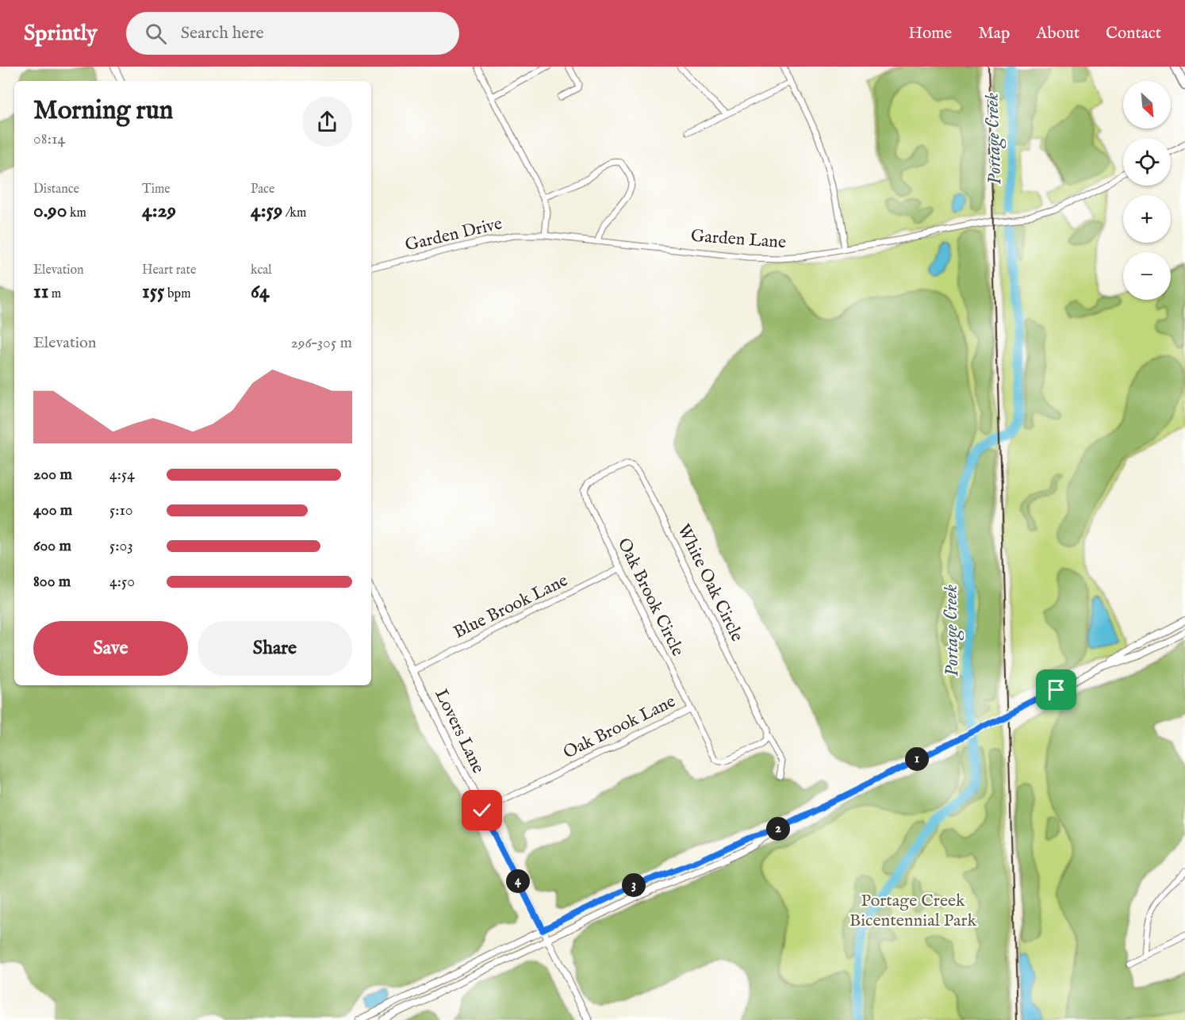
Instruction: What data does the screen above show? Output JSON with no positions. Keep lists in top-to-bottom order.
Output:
{
  "streets": {
    "street": [
      "Garden Drive",
      "Garden Lane",
      "White Oak Circle",
      "Oak Brook Circle",
      "Blue Brook Lane",
      "Oak Brook Lane",
      "Lovers Lane"
    ]
  },
  "crossings": [
    ["Garden Drive", "Garden Lane"],
    ["White Oak Circle", "Oak Brook Circle"],
    ["White Oak Circle", "Oak Brook Lane"],
    ["Oak Brook Circle", "Blue Brook Lane"],
    ["Oak Brook Circle", "Oak Brook Lane"],
    ["Blue Brook Lane", "Lovers Lane"],
    ["Oak Brook Lane", "Lovers Lane"]
  ],
  "water": ["Portage Creek"],
  "parks": ["Portage Creek Bicentennial Park"],
  "north": "bottom right",
  "page": {
    "header": "Sprintly",
    "search": "Search here",
    "nav": [
      "Home",
      "Map",
      "About",
      "Contact"
    ],
    "map_buttons": ["+", "−"],
    "heading": ["Morning run", "08:14"],
    "stats": [
      ["Distance", "0.90 km"],
      ["Time", "4:29"],
      ["Pace", "4:59 /km"],
      ["Elevation", "11 m"],
      ["Heart rate", "155 bpm"],
      ["kcal", "64"]
    ],
    "chart": ["Elevation", "296–305 m"],
    "list": [
      {
        "name": "200 m",
        "note": "4:54"
      },
      {
        "name": "400 m",
        "note": "5:10"
      },
      {
        "name": "600 m",
        "note": "5:03"
      },
      {
        "name": "800 m",
        "note": "4:50"
      }
    ],
    "buttons": ["Save", "Share"],
    "pins": [
      "1",
      "2",
      "4",
      "3"
    ]
  }
}
